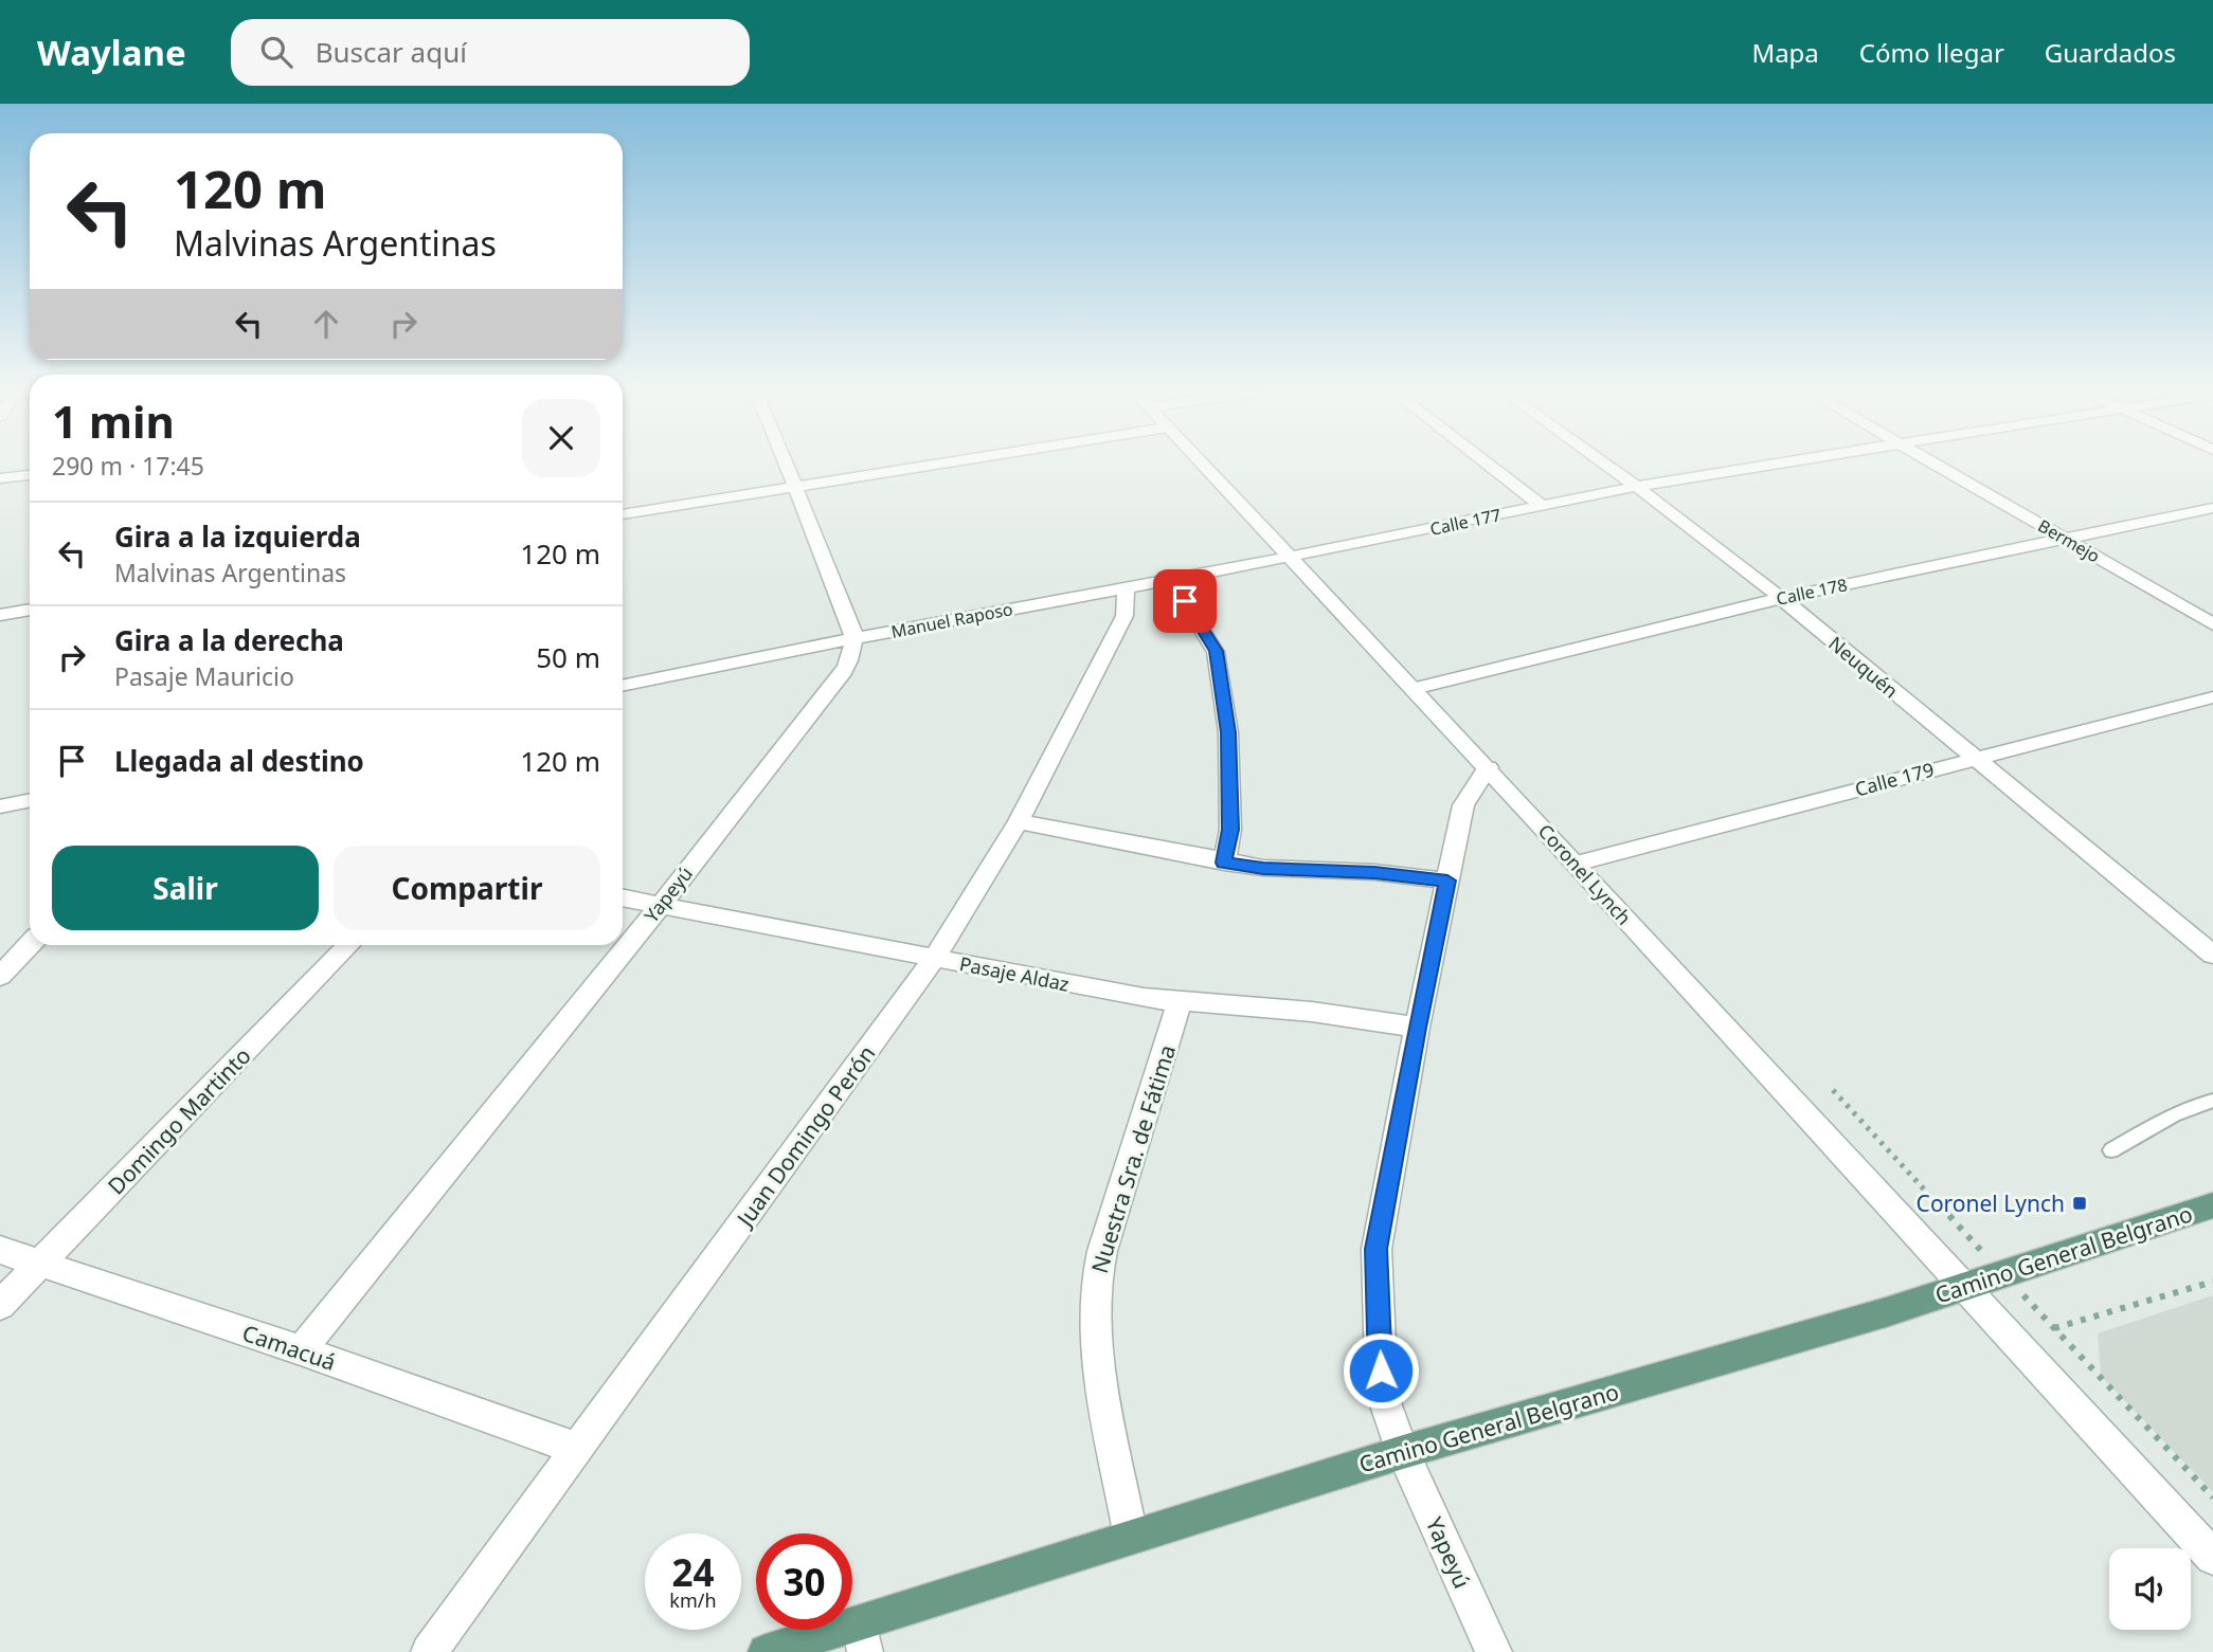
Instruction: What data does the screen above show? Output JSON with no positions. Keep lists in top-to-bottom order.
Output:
{
  "streets": {
    "main road": ["Camino General Belgrano"],
    "street": [
      "Calle 177",
      "Bermejo",
      "Calle 178",
      "Manuel Raposo",
      "Neuquén",
      "Calle 179",
      "Coronel Lynch",
      "Yapeyú",
      "Pasaje Aldaz",
      "Domingo Martinto",
      "Juan Domingo Perón",
      "Nuestra Sra. de Fátima",
      "Camacuá"
    ]
  },
  "crossings": [
    ["Calle 177", "Manuel Raposo"],
    ["Calle 177", "Neuquén"],
    ["Calle 177", "Coronel Lynch"],
    ["Bermejo", "Calle 178"],
    ["Calle 178", "Neuquén"],
    ["Calle 178", "Coronel Lynch"],
    ["Manuel Raposo", "Coronel Lynch"],
    ["Manuel Raposo", "Yapeyú"],
    ["Manuel Raposo", "Juan Domingo Perón"],
    ["Neuquén", "Calle 179"],
    ["Calle 179", "Coronel Lynch"],
    ["Coronel Lynch", "Yapeyú"],
    ["Coronel Lynch", "Camino General Belgrano"],
    ["Yapeyú", "Pasaje Aldaz"],
    ["Yapeyú", "Camino General Belgrano"],
    ["Yapeyú", "Camacuá"],
    ["Pasaje Aldaz", "Juan Domingo Perón"],
    ["Pasaje Aldaz", "Nuestra Sra. de Fátima"],
    ["Domingo Martinto", "Camacuá"],
    ["Juan Domingo Perón", "Camacuá"],
    ["Nuestra Sra. de Fátima", "Camino General Belgrano"]
  ],
  "places": {
    "transit": ["Coronel Lynch"]
  },
  "page": {
    "header": "Waylane",
    "search": "Buscar aquí",
    "nav": ["Mapa", "Cómo llegar", "Guardados"],
    "turn": ["120 m", "Malvinas Argentinas"],
    "heading": ["1 min", "290 m · 17:45"],
    "list": [
      {
        "name": "Gira a la izquierda",
        "note": "Malvinas Argentinas",
        "value": "120 m"
      },
      {
        "name": "Gira a la derecha",
        "note": "Pasaje Mauricio",
        "value": "50 m"
      },
      {
        "name": "Llegada al destino",
        "value": "120 m"
      }
    ],
    "buttons": ["Salir", "Compartir"],
    "speed": "24 km/h",
    "limit": "30"
  }
}
